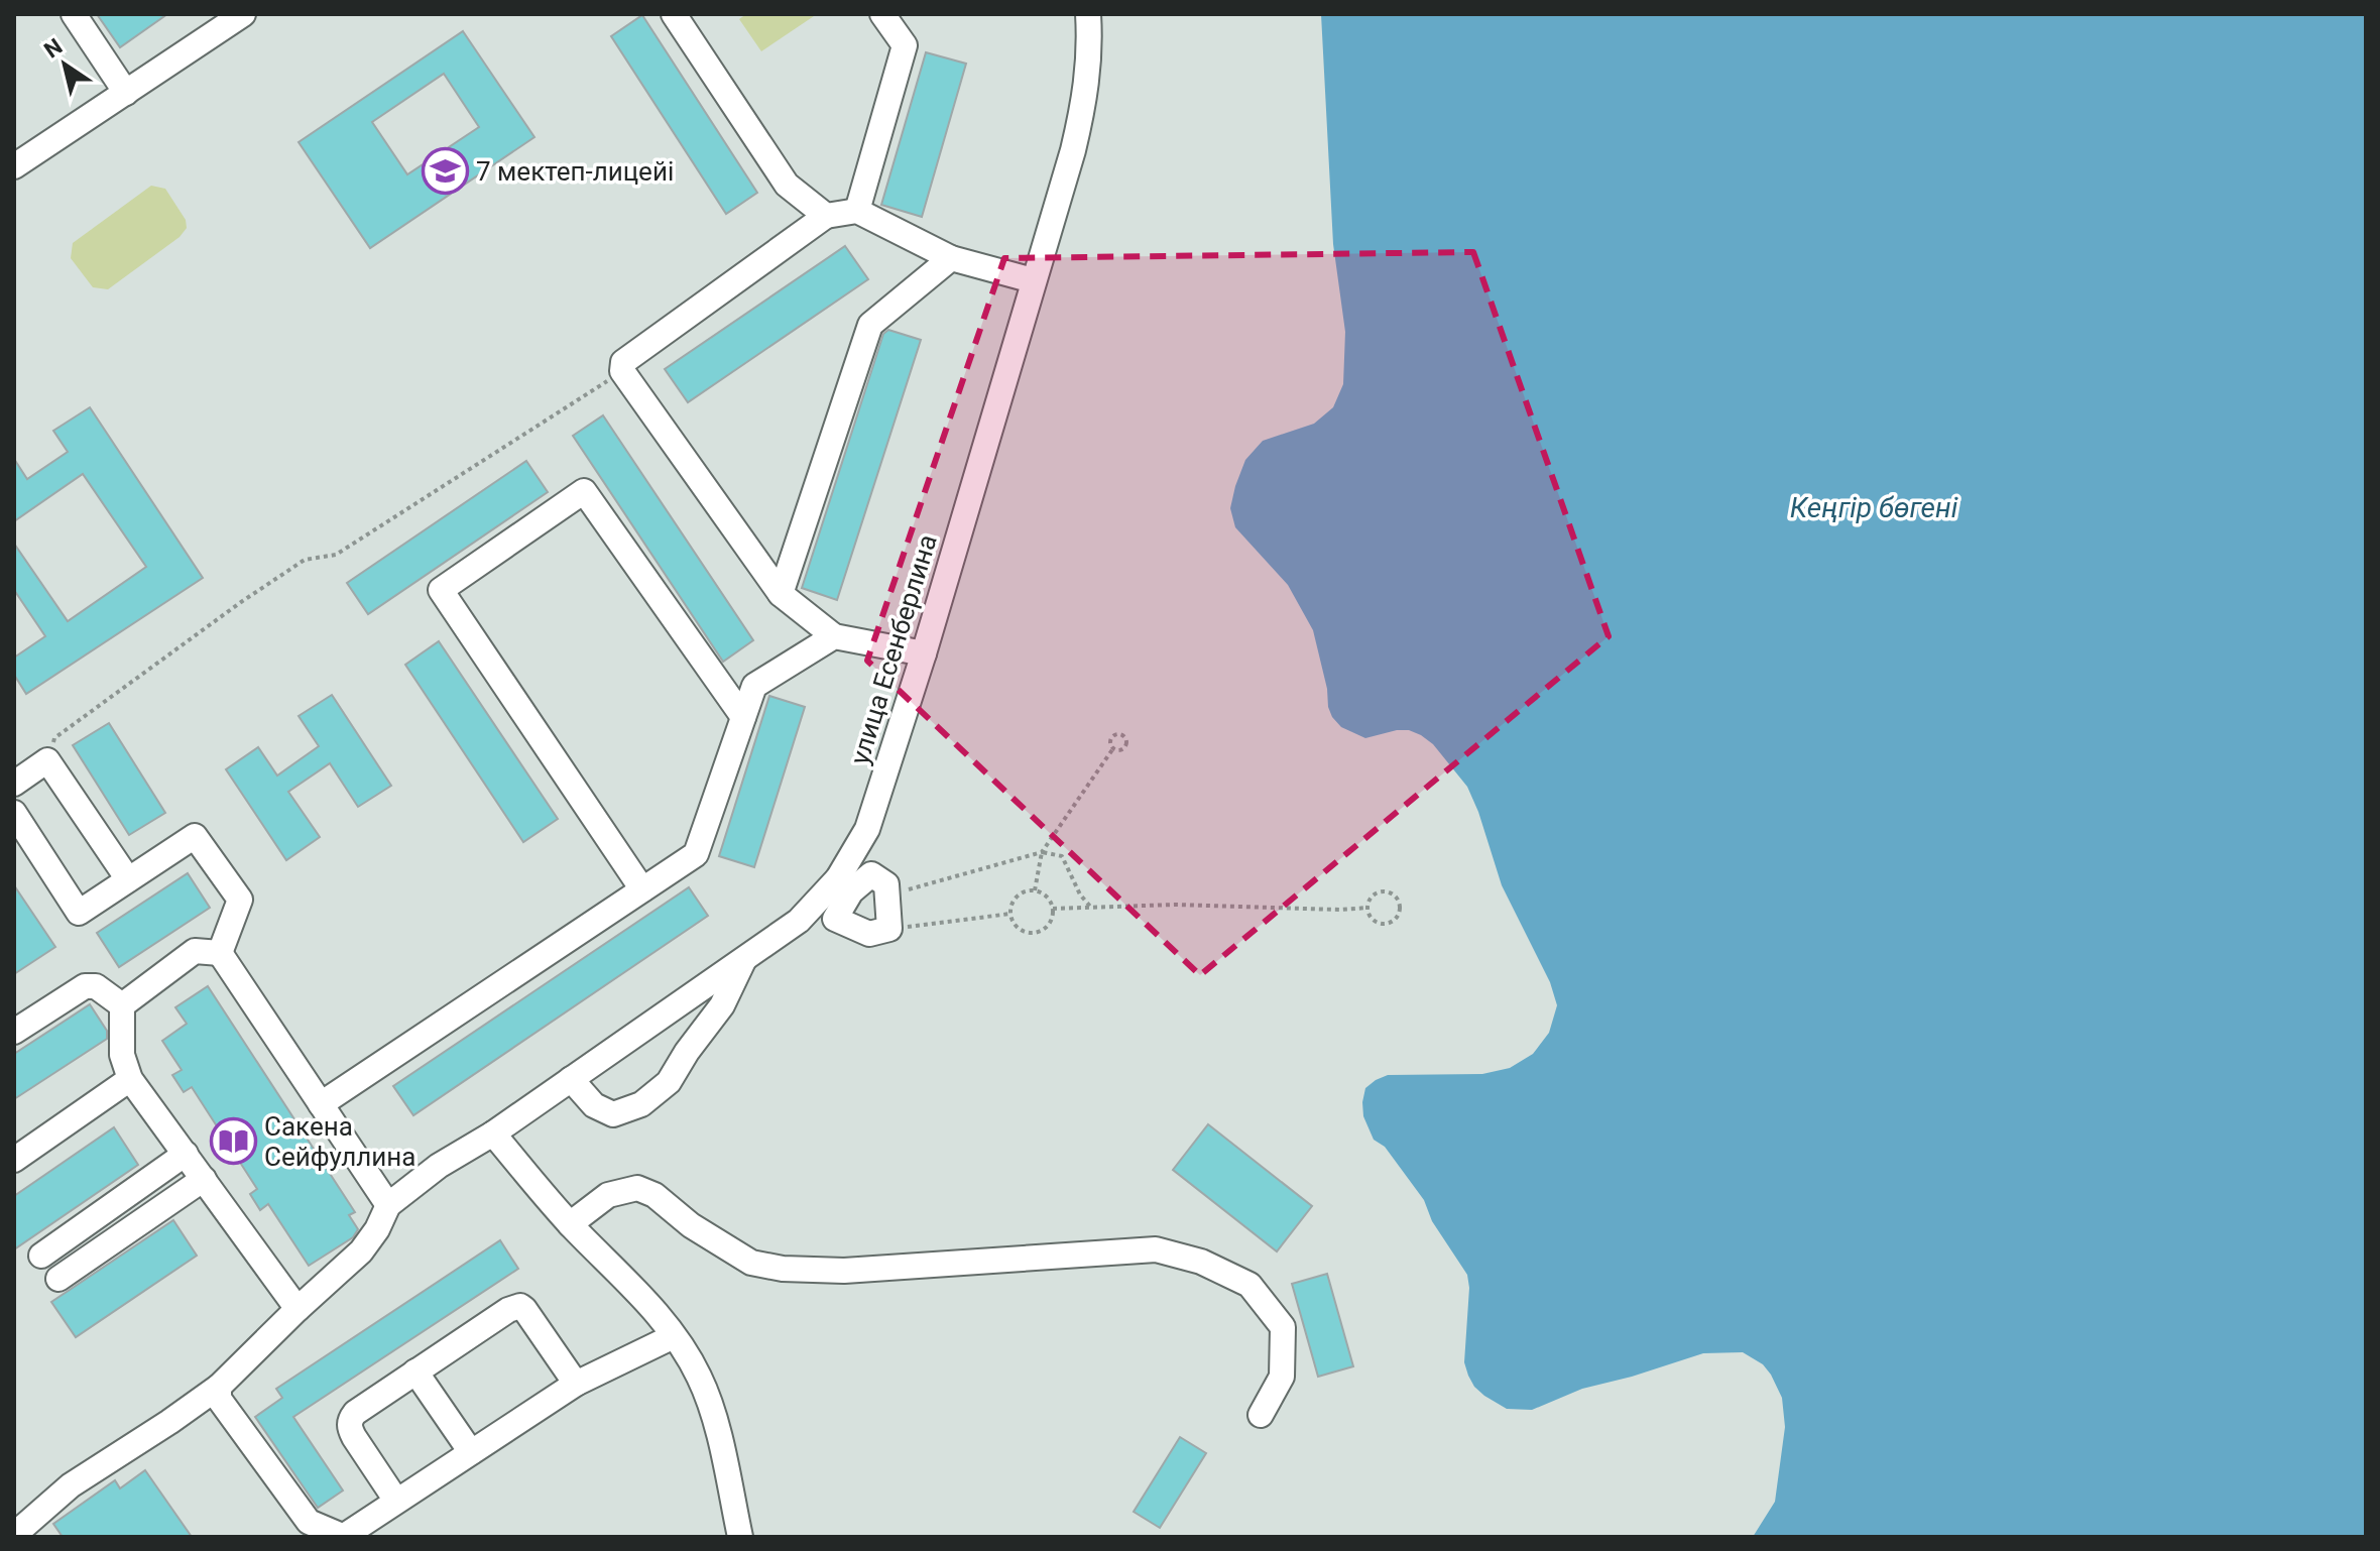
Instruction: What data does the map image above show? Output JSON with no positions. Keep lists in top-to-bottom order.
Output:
{
  "streets": {
    "street": ["улица Есенберлина"]
  },
  "water": ["Кеңгір бөгені"],
  "places": {
    "school or university": ["7 мектеп-лицейі"],
    "library": ["Сакена Сейфуллина"]
  },
  "north": "top left"
}
